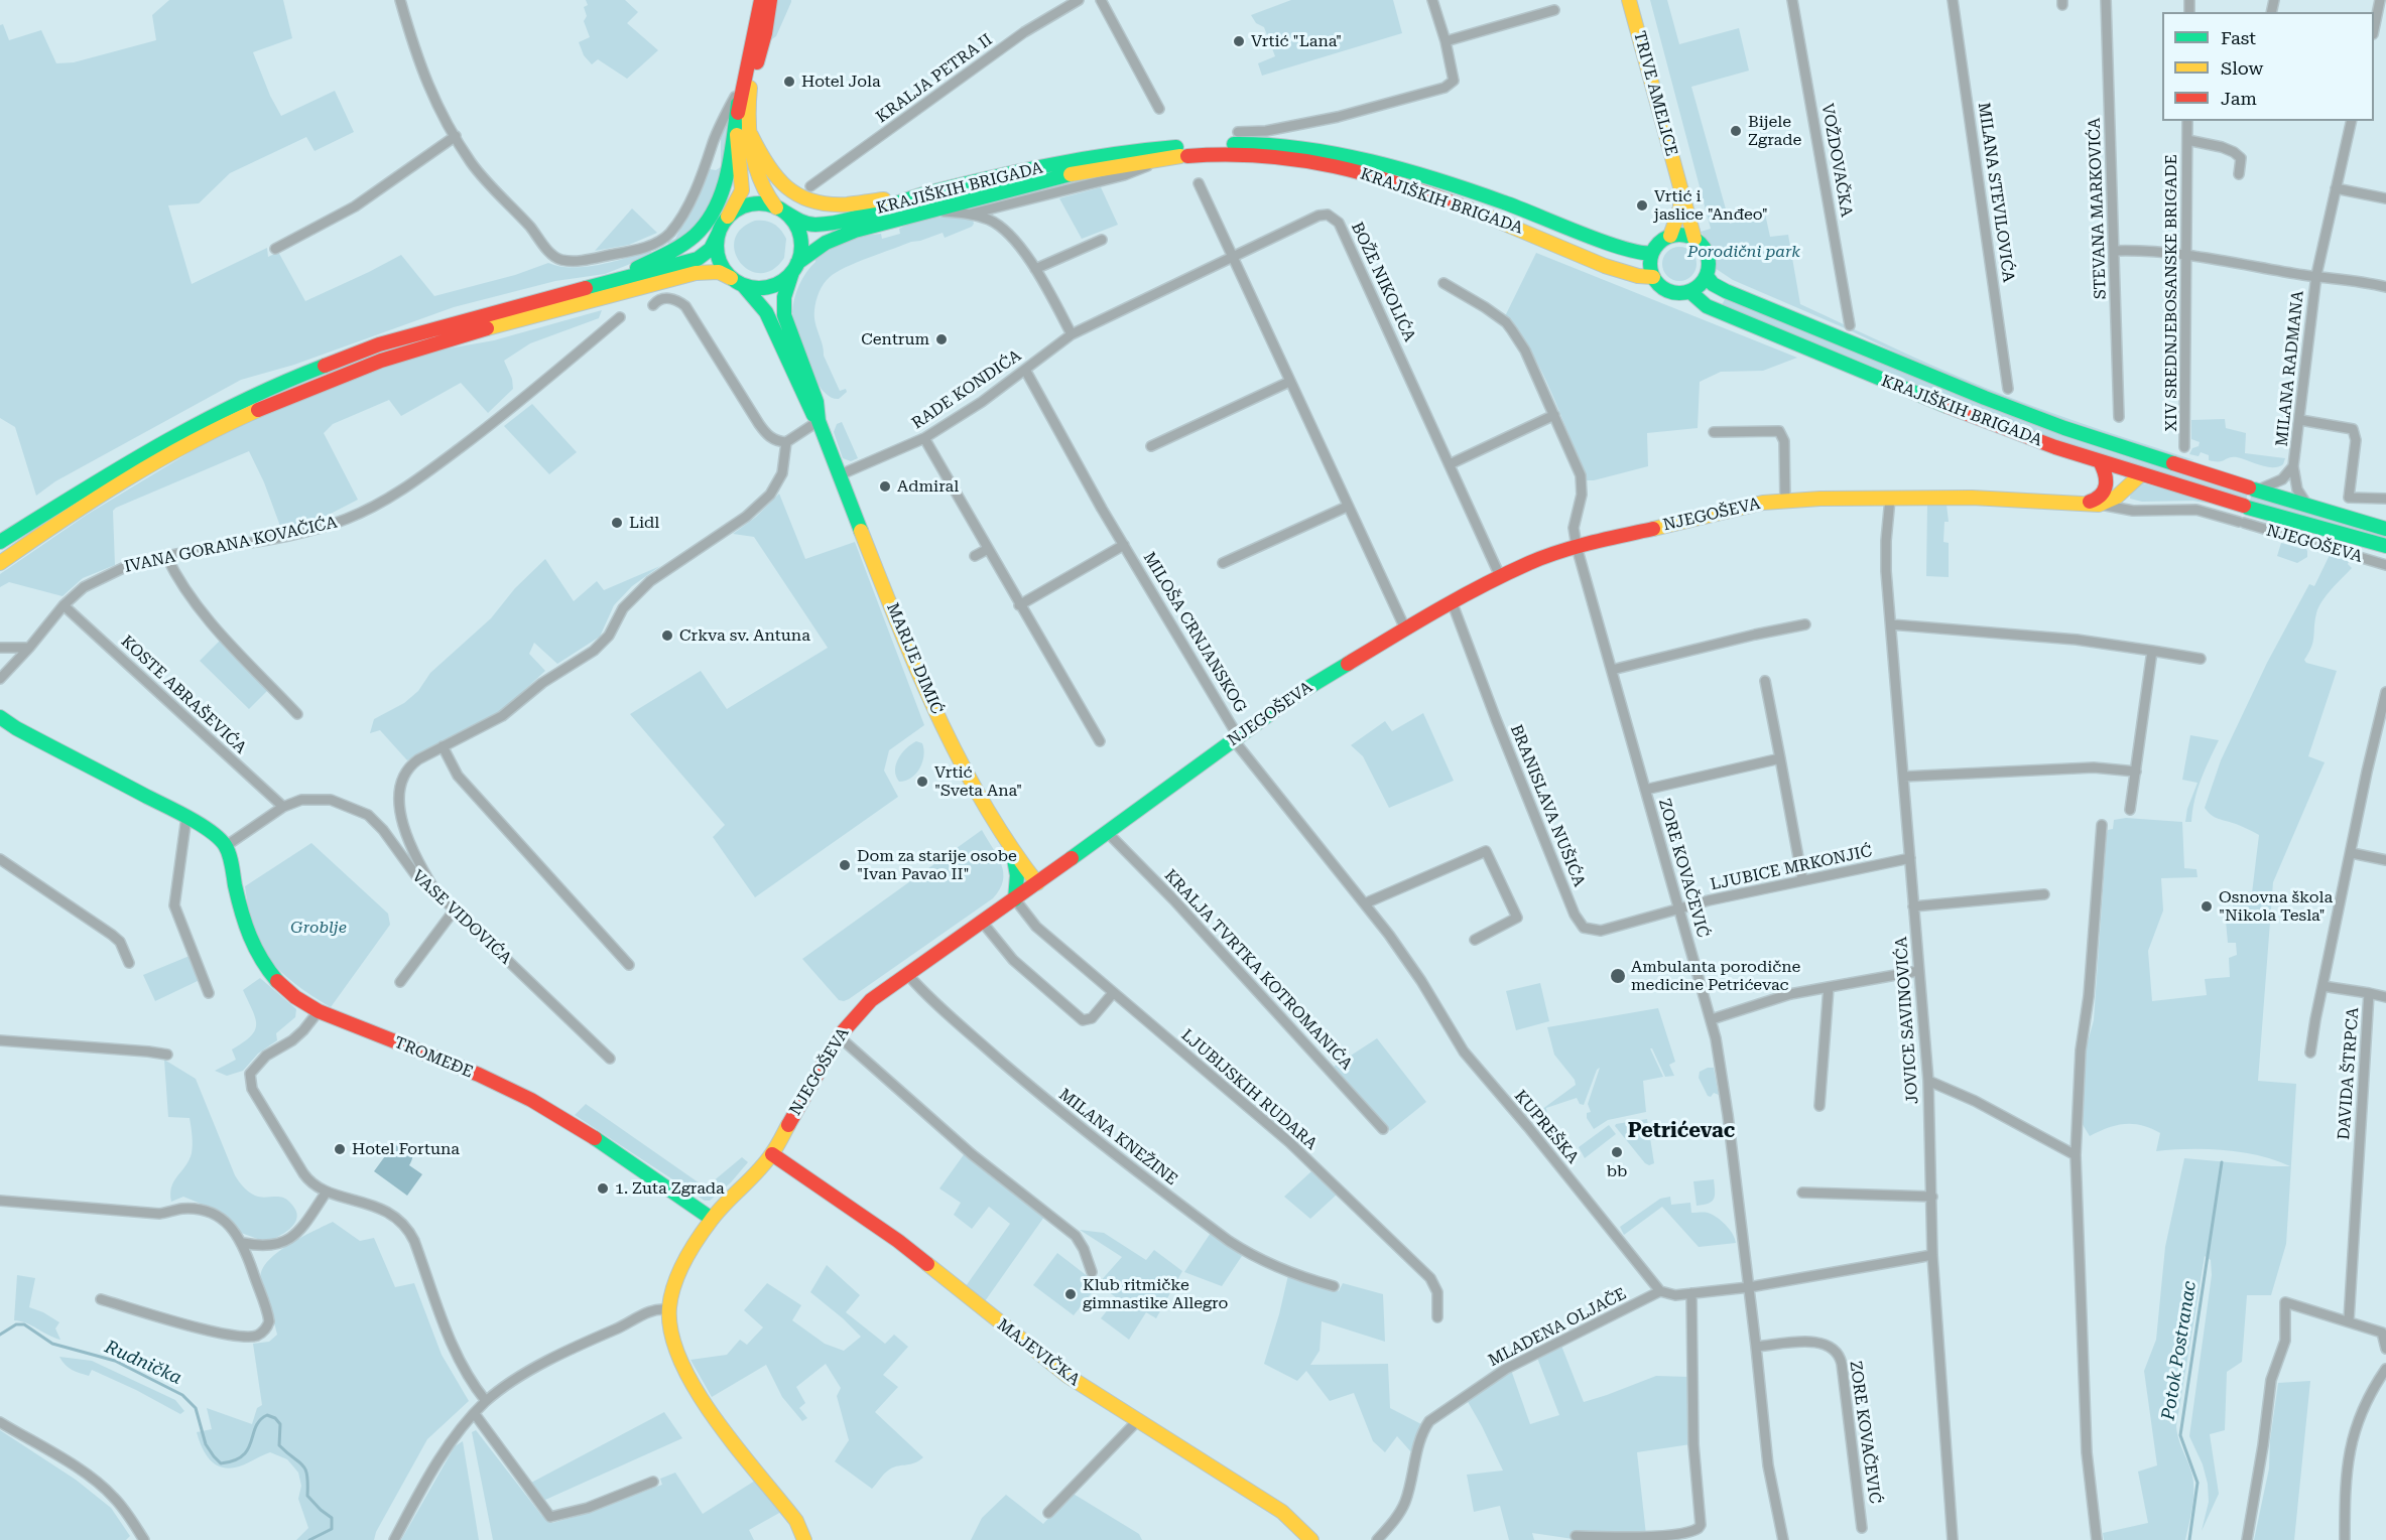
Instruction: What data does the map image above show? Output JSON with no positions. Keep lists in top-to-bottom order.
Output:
{
  "streets": {
    "main road": [
      "TRIVE AMELICE",
      "KRAJIŠKIH BRIGADA",
      "NJEGOŠEVA",
      "MARIJE DIMIĆ",
      "TROMEĐE",
      "MAJEVIČKA"
    ],
    "street": [
      "KRALJA PETRA II",
      "VOŽDOVAČKA",
      "MILANA STEVILOVIĆA",
      "STEVANA MARKOVIĆA",
      "BOŽE NIKOLIĆA",
      "XIV SREDNJEBOSANSKE BRIGADE",
      "MILANA RADMANA",
      "RADE KONDIĆA",
      "IVANA GORANA KOVAČIĆA",
      "MILOŠA CRNJANSKOG",
      "KOSTE ABRAŠEVIĆA",
      "BRANISLAVA NUŠIĆA",
      "ZORE KOVAČEVIĆ",
      "LJUBICE MRKONJIĆ",
      "VASE VIDOVIĆA",
      "KRALJA TVRTKA KOTROMANIĆA",
      "JOVICE SAVINOVIĆA",
      "DAVIDA ŠTRPCA",
      "LJUBIJSKIH RUDARA",
      "KUPREŠKA",
      "MILANA KNEŽINE",
      "MLADENA OLJAČE"
    ]
  },
  "crossings": [
    ["TRIVE AMELICE", "KRAJIŠKIH BRIGADA"],
    ["KRAJIŠKIH BRIGADA", "MILANA RADMANA"],
    ["KRAJIŠKIH BRIGADA", "MARIJE DIMIĆ"],
    ["STEVANA MARKOVIĆA", "MILANA RADMANA"],
    ["BOŽE NIKOLIĆA", "RADE KONDIĆA"],
    ["BOŽE NIKOLIĆA", "NJEGOŠEVA"],
    ["XIV SREDNJEBOSANSKE BRIGADE", "MILANA RADMANA"],
    ["RADE KONDIĆA", "MILOŠA CRNJANSKOG"],
    ["RADE KONDIĆA", "MARIJE DIMIĆ"],
    ["NJEGOŠEVA", "MILOŠA CRNJANSKOG"],
    ["NJEGOŠEVA", "MARIJE DIMIĆ"],
    ["NJEGOŠEVA", "BRANISLAVA NUŠIĆA"],
    ["NJEGOŠEVA", "ZORE KOVAČEVIĆ"],
    ["NJEGOŠEVA", "KRALJA TVRTKA KOTROMANIĆA"],
    ["NJEGOŠEVA", "JOVICE SAVINOVIĆA"],
    ["NJEGOŠEVA", "TROMEĐE"],
    ["NJEGOŠEVA", "LJUBIJSKIH RUDARA"],
    ["NJEGOŠEVA", "KUPREŠKA"],
    ["NJEGOŠEVA", "MILANA KNEŽINE"],
    ["NJEGOŠEVA", "MAJEVIČKA"],
    ["IVANA GORANA KOVAČIĆA", "KOSTE ABRAŠEVIĆA"],
    ["MILOŠA CRNJANSKOG", "KUPREŠKA"],
    ["KOSTE ABRAŠEVIĆA", "VASE VIDOVIĆA"],
    ["BRANISLAVA NUŠIĆA", "ZORE KOVAČEVIĆ"],
    ["BRANISLAVA NUŠIĆA", "LJUBICE MRKONJIĆ"],
    ["ZORE KOVAČEVIĆ", "LJUBICE MRKONJIĆ"],
    ["LJUBICE MRKONJIĆ", "JOVICE SAVINOVIĆA"],
    ["VASE VIDOVIĆA", "TROMEĐE"],
    ["KUPREŠKA", "MLADENA OLJAČE"]
  ],
  "districts": ["Petrićevac"],
  "water": ["Potok Postranac", "Rudnička"],
  "parks": ["Porodični park", "Groblje"],
  "places": [
    "Vrtić \"Lana\"",
    "Hotel Jola",
    "Bijele Zgrade",
    "Vrtić i jaslice \"Anđeo\"",
    "Centrum",
    "Admiral",
    "Lidl",
    "Crkva sv. Antuna",
    "Vrtić \"Sveta Ana\"",
    "Dom za starije osobe \"Ivan Pavao II\"",
    "Osnovna škola \"Nikola Tesla\"",
    "Ambulanta porodične medicine Petrićevac",
    "Hotel Fortuna",
    "bb",
    "1. Zuta Zgrada",
    "Klub ritmičke gimnastike Allegro"
  ],
  "legend": ["Fast", "Slow", "Jam"]
}
